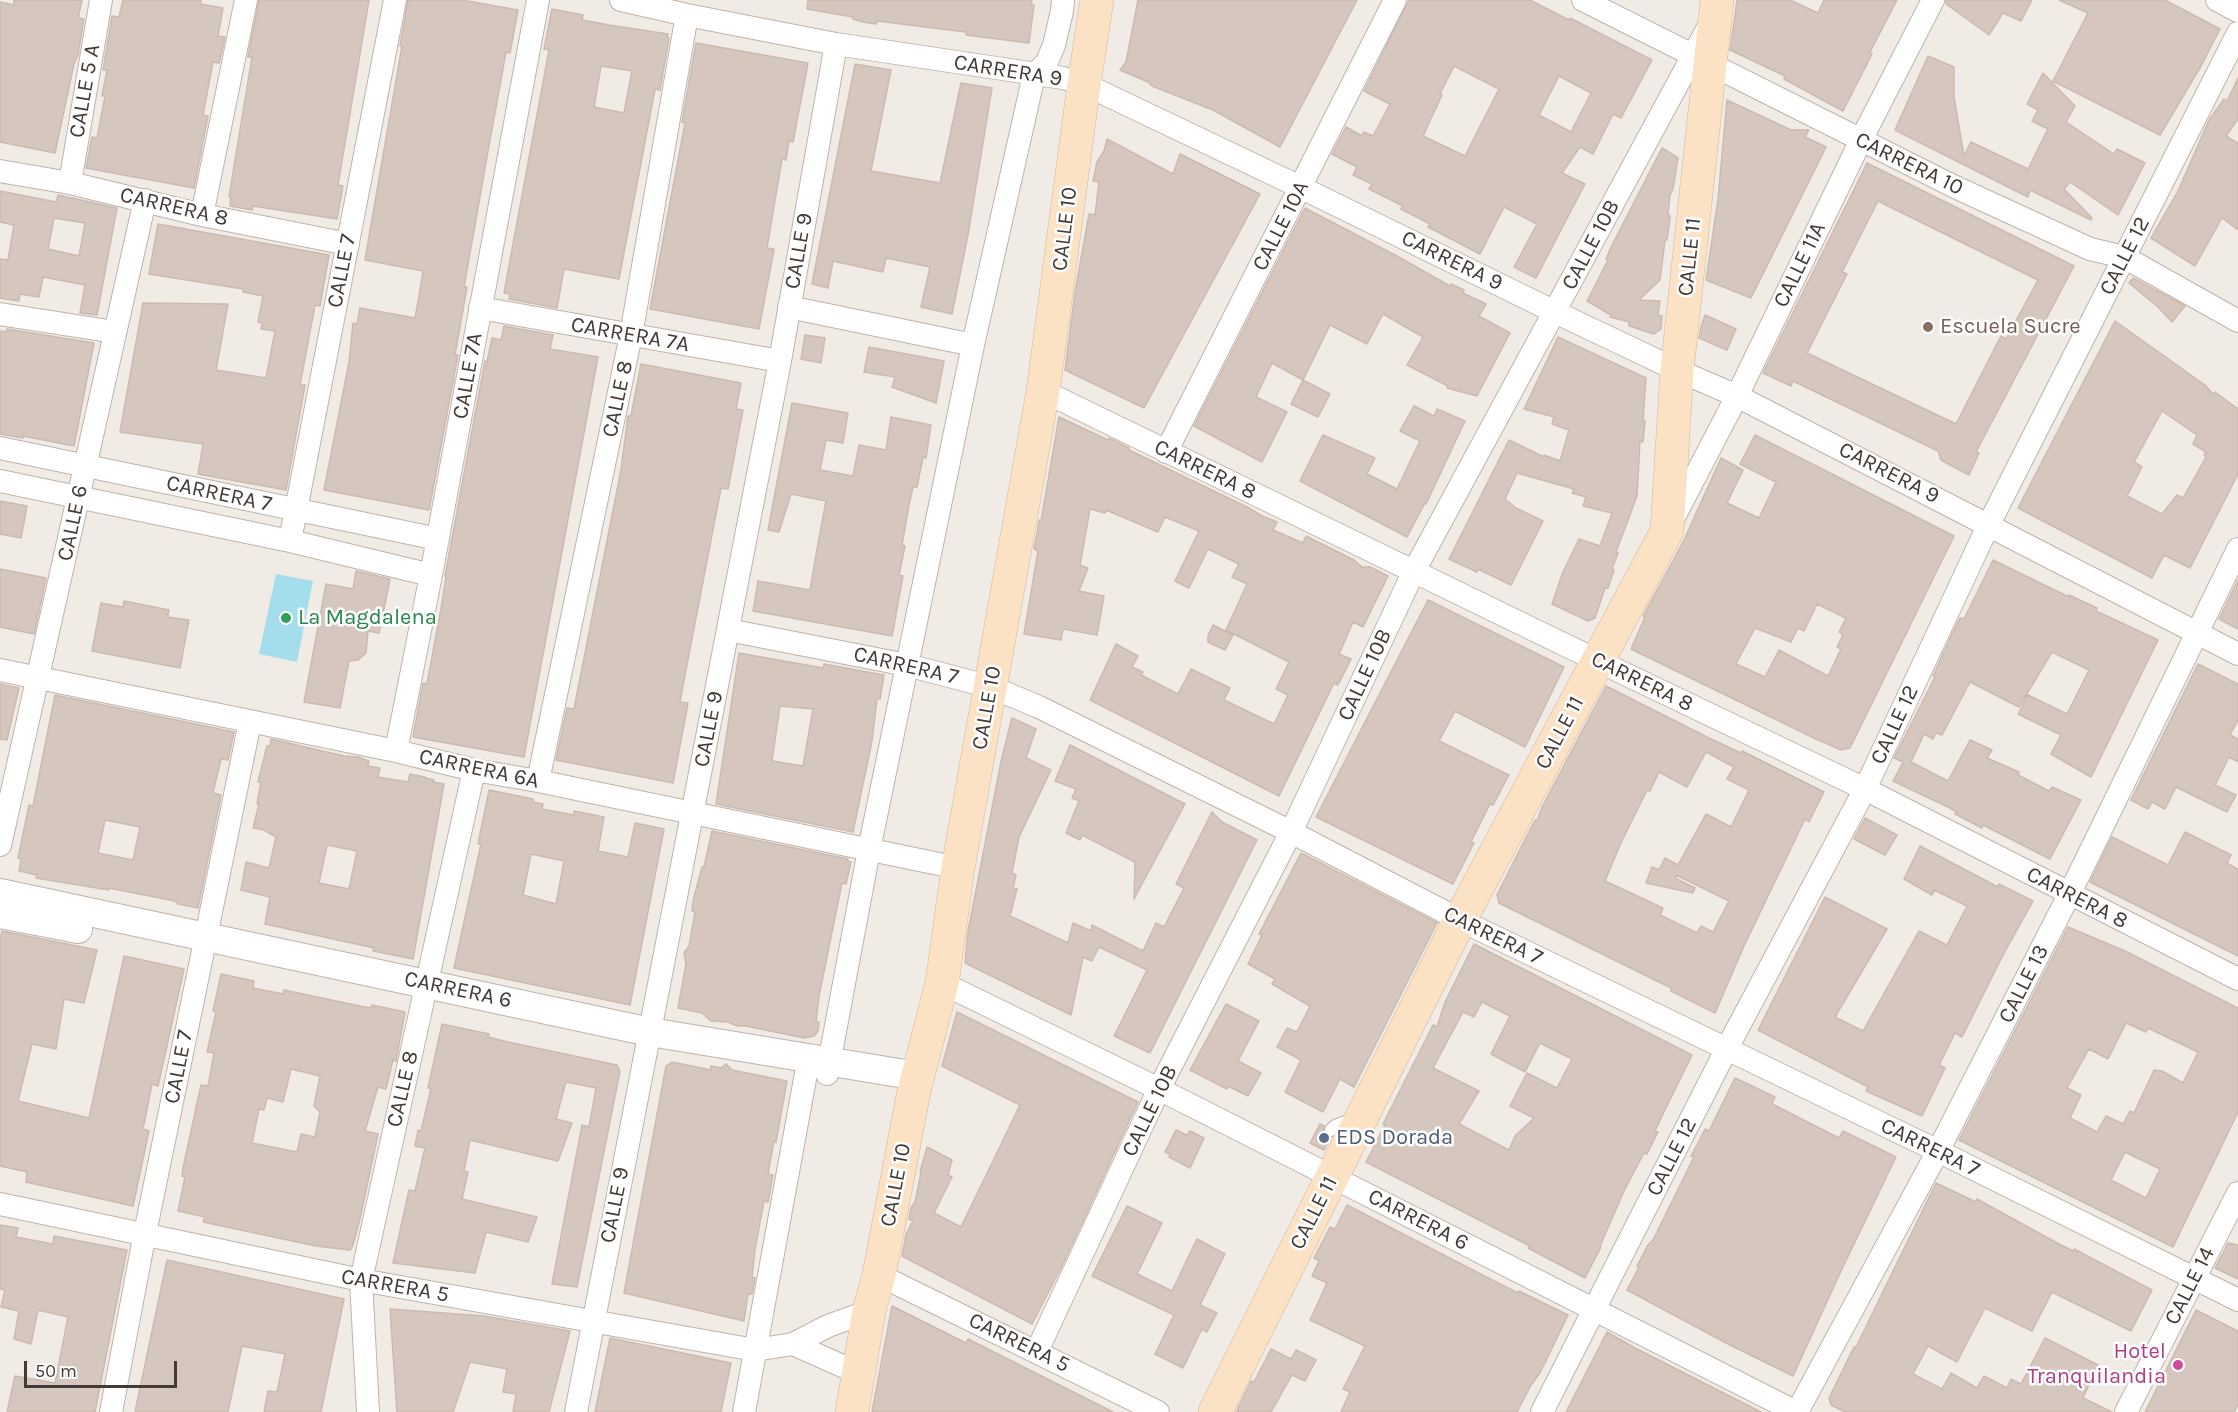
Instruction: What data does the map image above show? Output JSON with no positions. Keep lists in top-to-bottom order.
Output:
{
  "streets": {
    "main road": ["CALLE 10", "CALLE 11"],
    "street": [
      "CARRERA 9",
      "CALLE 5 A",
      "CARRERA 10",
      "CARRERA 8",
      "CALLE 10A",
      "CALLE 10B",
      "CALLE 9",
      "CALLE 12",
      "CALLE 11A",
      "CALLE 7",
      "CARRERA 7A",
      "CALLE 7A",
      "CALLE 8",
      "CARRERA 7",
      "CALLE 6",
      "CARRERA 6A",
      "CALLE 13",
      "CARRERA 6",
      "CARRERA 5",
      "CALLE 14"
    ]
  },
  "crossings": [
    ["CARRERA 9", "CALLE 10A"],
    ["CARRERA 9", "CALLE 10"],
    ["CARRERA 9", "CALLE 10B"],
    ["CARRERA 9", "CALLE 9"],
    ["CARRERA 9", "CALLE 12"],
    ["CARRERA 9", "CALLE 11"],
    ["CARRERA 9", "CALLE 11A"],
    ["CARRERA 9", "CALLE 8"],
    ["CARRERA 9", "CALLE 13"],
    ["CALLE 5 A", "CARRERA 8"],
    ["CARRERA 10", "CALLE 10B"],
    ["CARRERA 10", "CALLE 12"],
    ["CARRERA 10", "CALLE 11"],
    ["CARRERA 10", "CALLE 11A"],
    ["CARRERA 8", "CALLE 10A"],
    ["CARRERA 8", "CALLE 10"],
    ["CARRERA 8", "CALLE 10B"],
    ["CARRERA 8", "CALLE 12"],
    ["CARRERA 8", "CALLE 11"],
    ["CARRERA 8", "CALLE 7"],
    ["CARRERA 8", "CALLE 6"],
    ["CARRERA 8", "CALLE 13"],
    ["CALLE 10", "CARRERA 7"],
    ["CALLE 10", "CARRERA 6A"],
    ["CALLE 10", "CARRERA 6"],
    ["CALLE 10", "CARRERA 5"],
    ["CALLE 10B", "CALLE 11"],
    ["CALLE 10B", "CARRERA 7"],
    ["CALLE 10B", "CARRERA 6"],
    ["CALLE 10B", "CARRERA 5"],
    ["CALLE 9", "CARRERA 7A"],
    ["CALLE 9", "CARRERA 7"],
    ["CALLE 9", "CARRERA 6A"],
    ["CALLE 9", "CARRERA 6"],
    ["CALLE 9", "CARRERA 5"],
    ["CALLE 12", "CARRERA 7"],
    ["CALLE 12", "CARRERA 6"],
    ["CALLE 11", "CALLE 11A"],
    ["CALLE 11", "CARRERA 7"],
    ["CALLE 11", "CARRERA 6"],
    ["CALLE 7", "CARRERA 7"],
    ["CALLE 7", "CARRERA 6A"],
    ["CALLE 7", "CARRERA 6"],
    ["CALLE 7", "CARRERA 5"],
    ["CARRERA 7A", "CALLE 7A"],
    ["CARRERA 7A", "CALLE 8"],
    ["CALLE 7A", "CARRERA 7"],
    ["CALLE 7A", "CARRERA 6A"],
    ["CALLE 8", "CARRERA 6A"],
    ["CALLE 8", "CARRERA 6"],
    ["CALLE 8", "CARRERA 5"],
    ["CARRERA 7", "CALLE 6"],
    ["CARRERA 7", "CALLE 13"],
    ["CARRERA 7", "CALLE 14"],
    ["CALLE 6", "CARRERA 6A"],
    ["CALLE 13", "CARRERA 6"]
  ],
  "places": [
    "Escuela Sucre",
    "La Magdalena",
    "EDS Dorada",
    "Hotel Tranquilandia"
  ],
  "scale_bar": "50 m"
}
